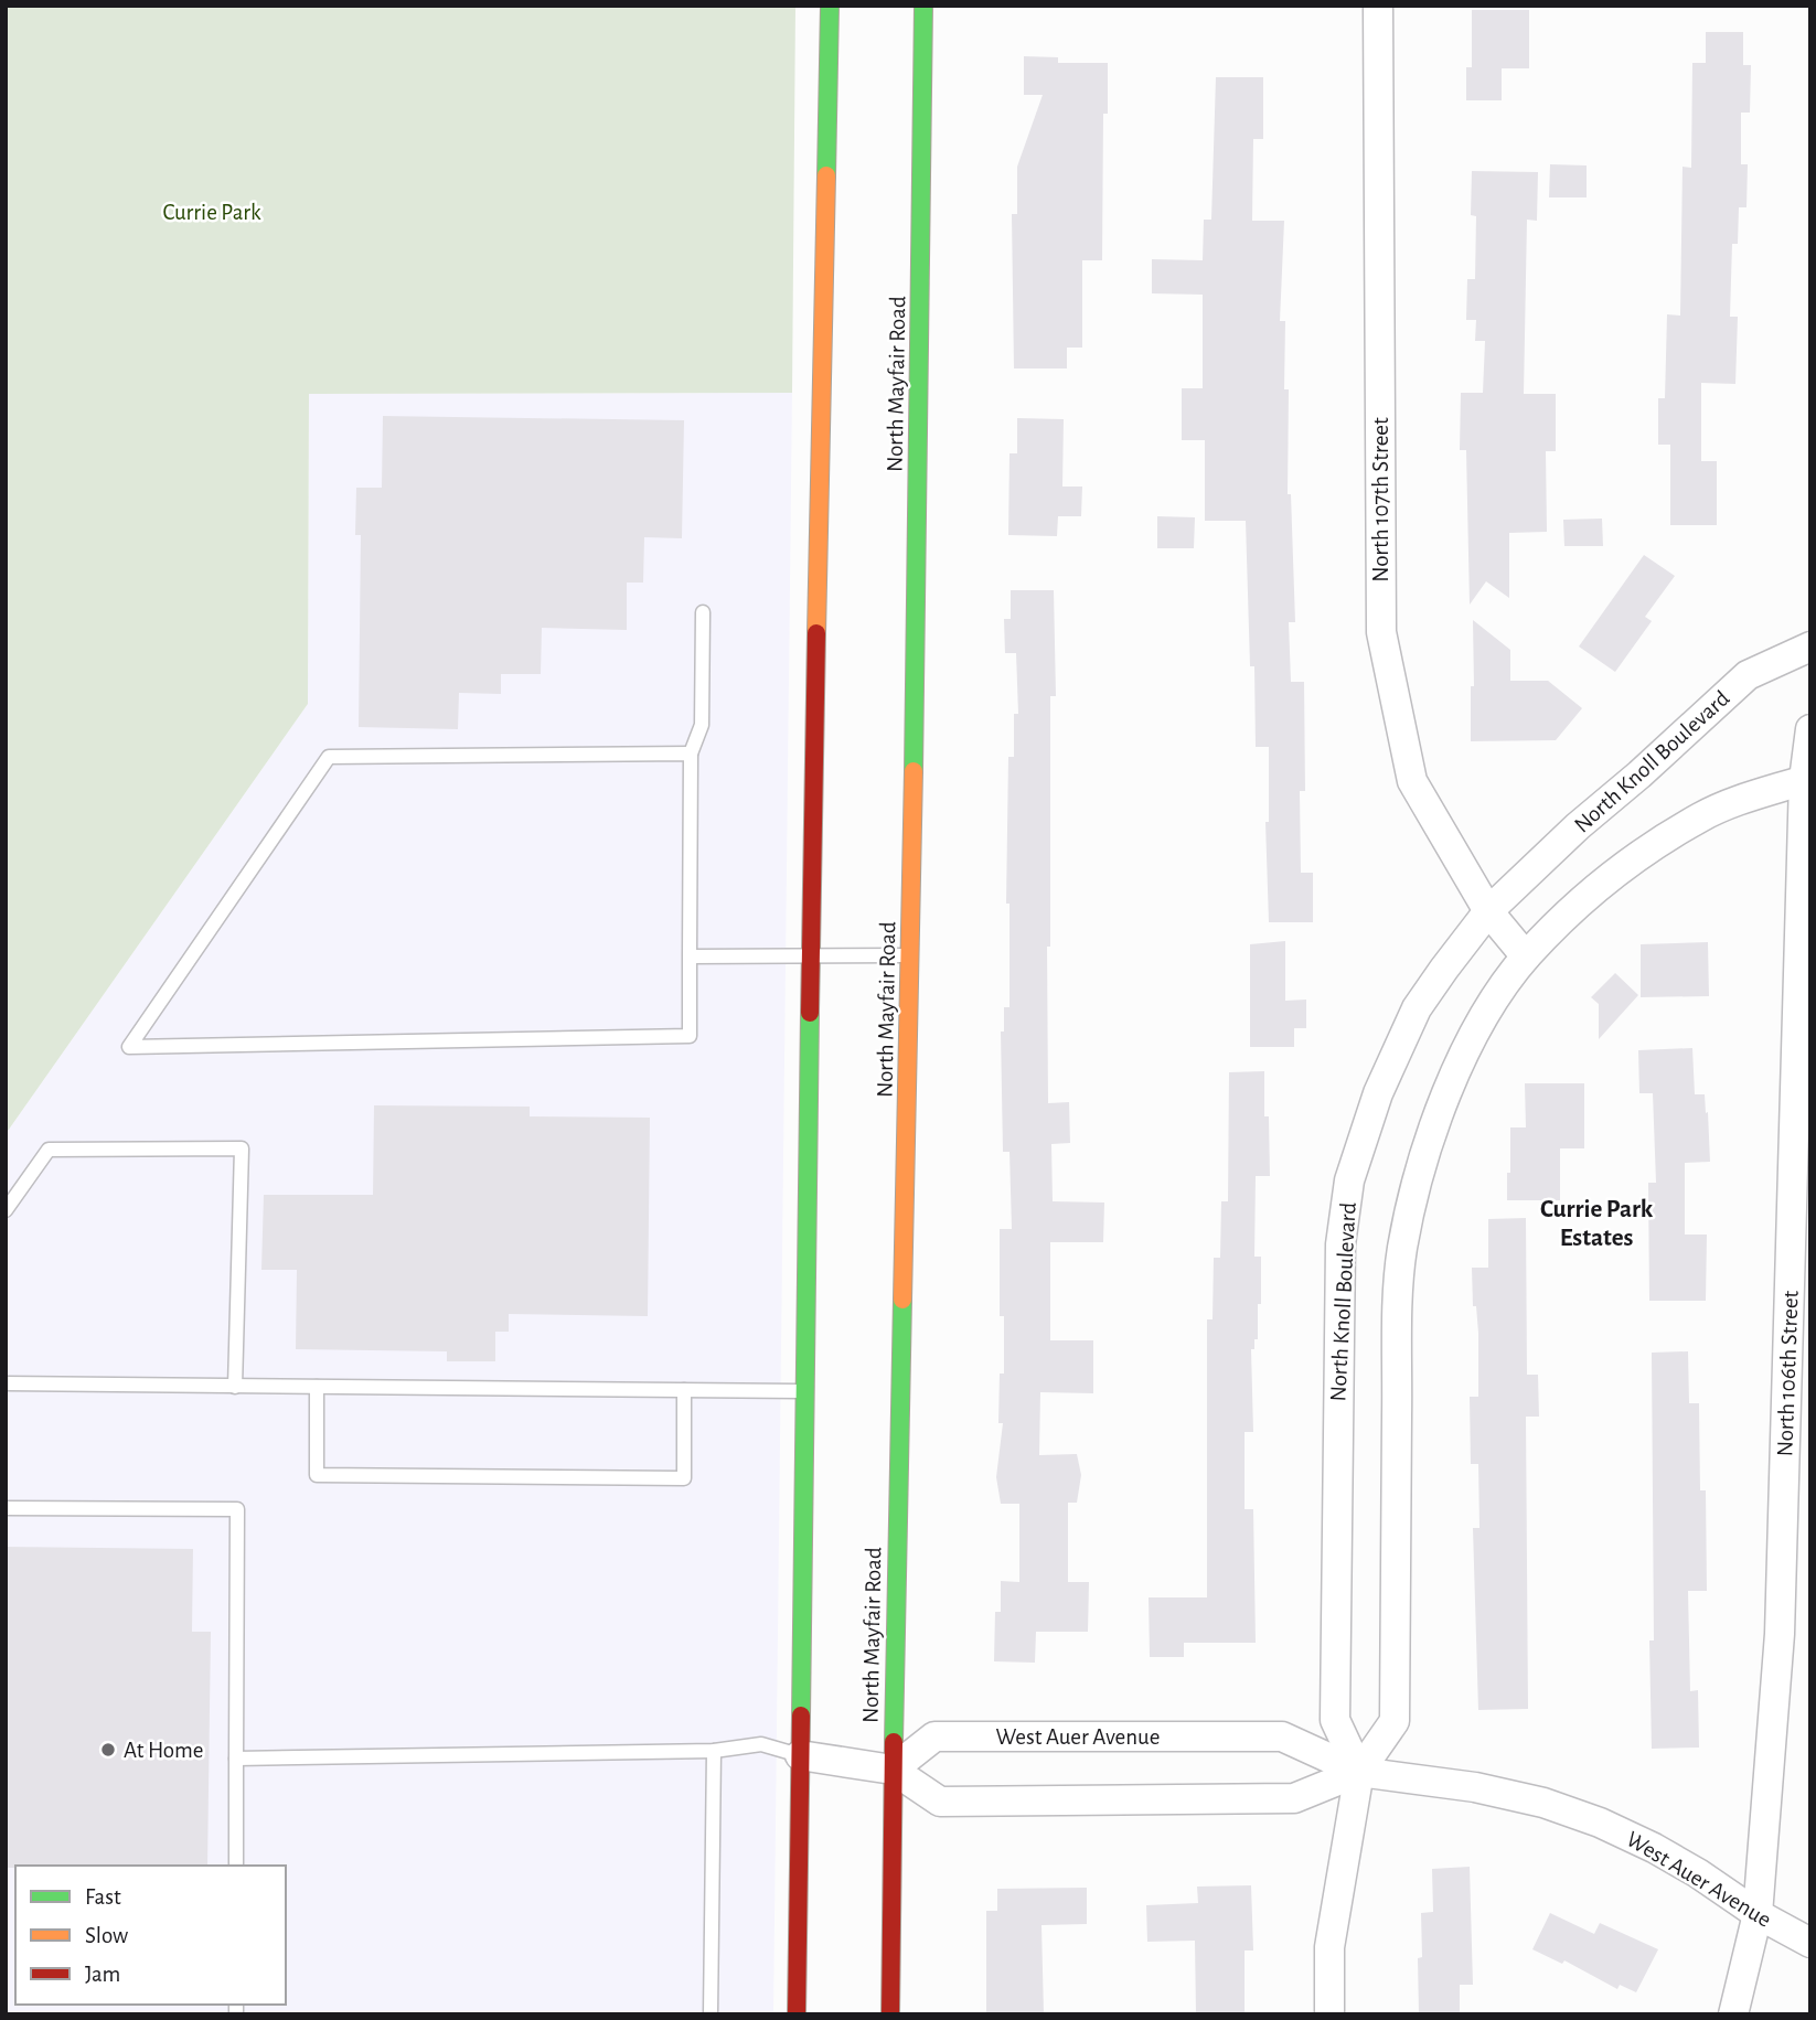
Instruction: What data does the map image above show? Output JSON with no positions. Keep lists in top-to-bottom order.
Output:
{
  "streets": {
    "main road": ["North Mayfair Road"],
    "street": [
      "North 107th Street",
      "North Knoll Boulevard",
      "North 106th Street",
      "West Auer Avenue"
    ]
  },
  "crossings": [
    ["North Mayfair Road", "West Auer Avenue"],
    ["North 107th Street", "North Knoll Boulevard"],
    ["North Knoll Boulevard", "West Auer Avenue"],
    ["North 106th Street", "West Auer Avenue"]
  ],
  "districts": ["Currie Park Estates"],
  "parks": ["Currie Park"],
  "places": ["At Home"],
  "legend": ["Fast", "Slow", "Jam"]
}
